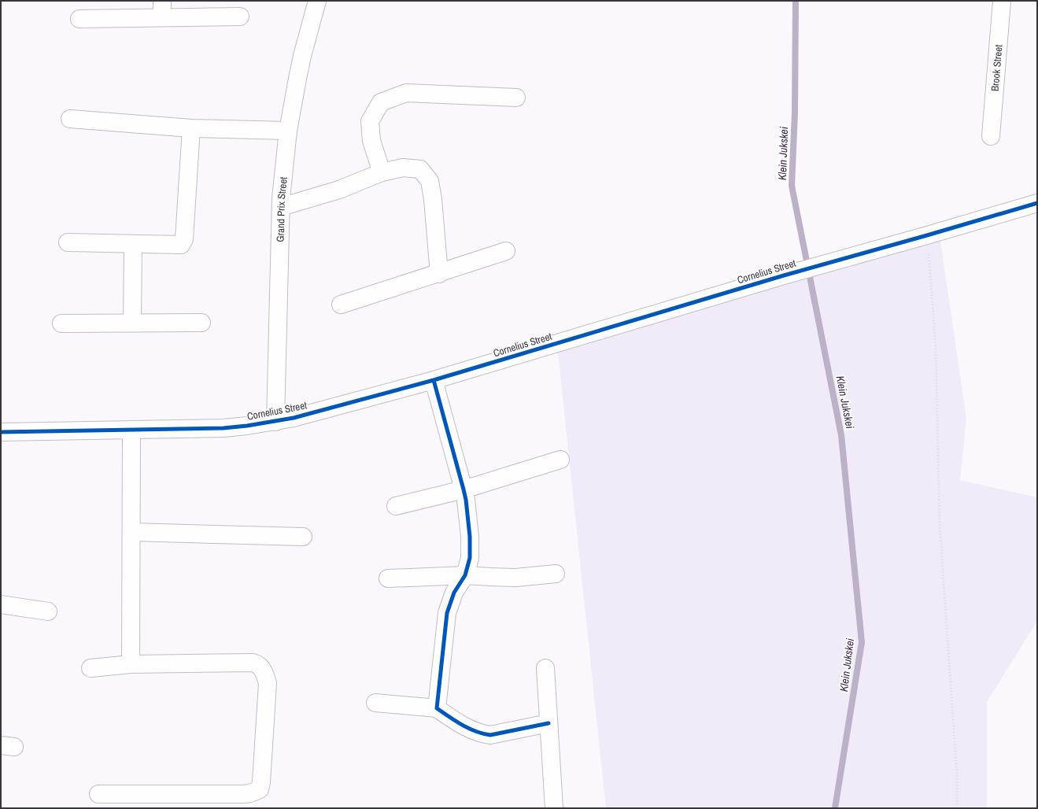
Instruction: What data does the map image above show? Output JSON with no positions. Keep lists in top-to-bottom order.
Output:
{
  "streets": {
    "street": ["Brook Street", "Grand Prix Street", "Cornelius Street"]
  },
  "crossings": [
    ["Grand Prix Street", "Cornelius Street"]
  ],
  "water": ["Klein Jukskei"]
}
